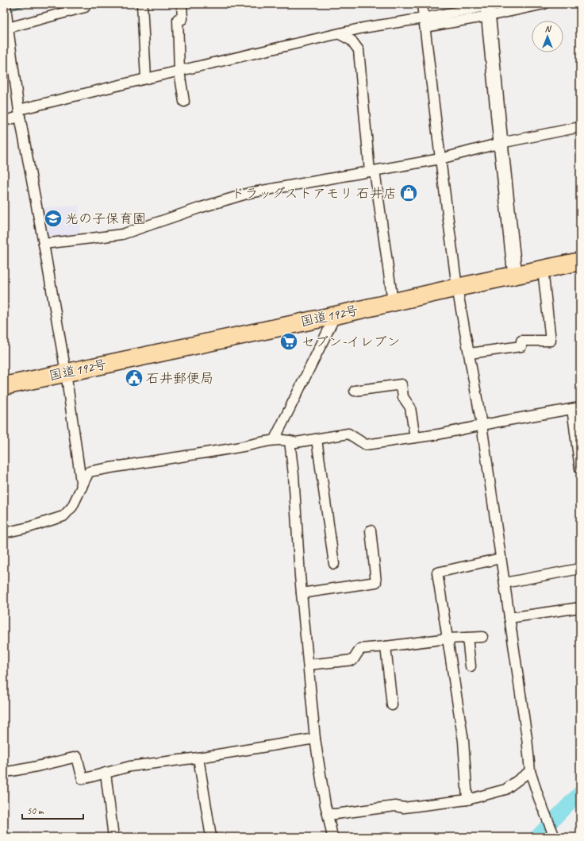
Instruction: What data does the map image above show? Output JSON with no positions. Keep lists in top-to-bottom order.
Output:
{
  "streets": {
    "highway": ["国道192号"]
  },
  "places": {
    "shop": ["ドラッグストアモリ 石井店"],
    "school or university": ["光の子保育園"],
    "supermarket": ["セブン-イレブン"],
    "public building": ["石井郵便局"]
  },
  "scale_bar": "50 m",
  "north": "top"
}
